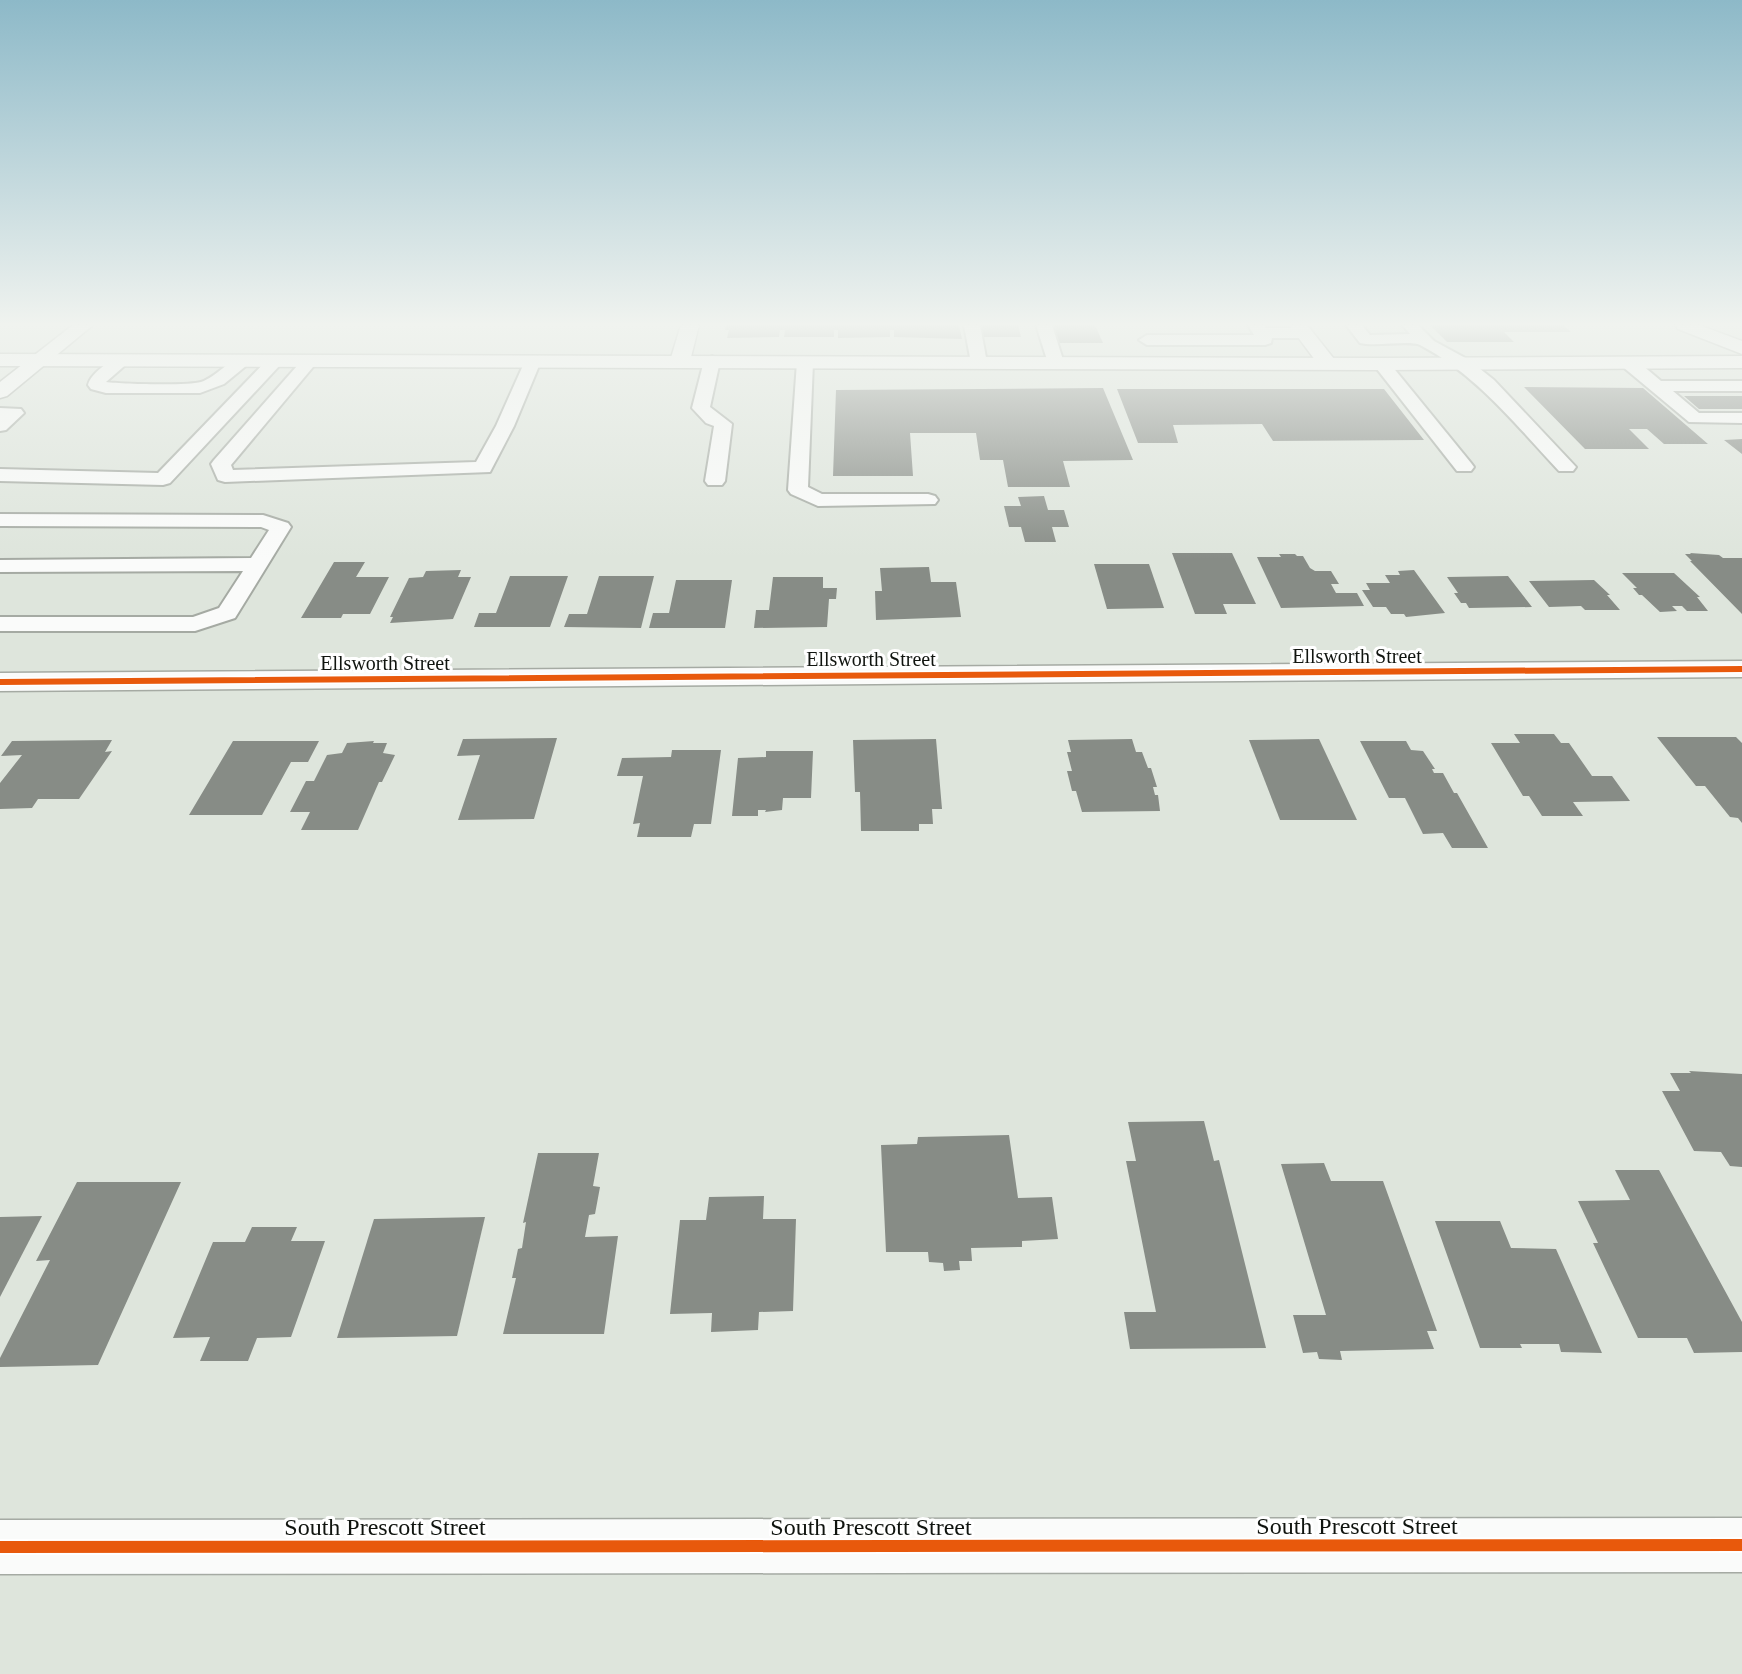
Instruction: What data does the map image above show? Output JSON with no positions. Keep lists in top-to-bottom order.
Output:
{
  "streets": {
    "street": ["Ellsworth Street", "South Prescott Street"]
  }
}
